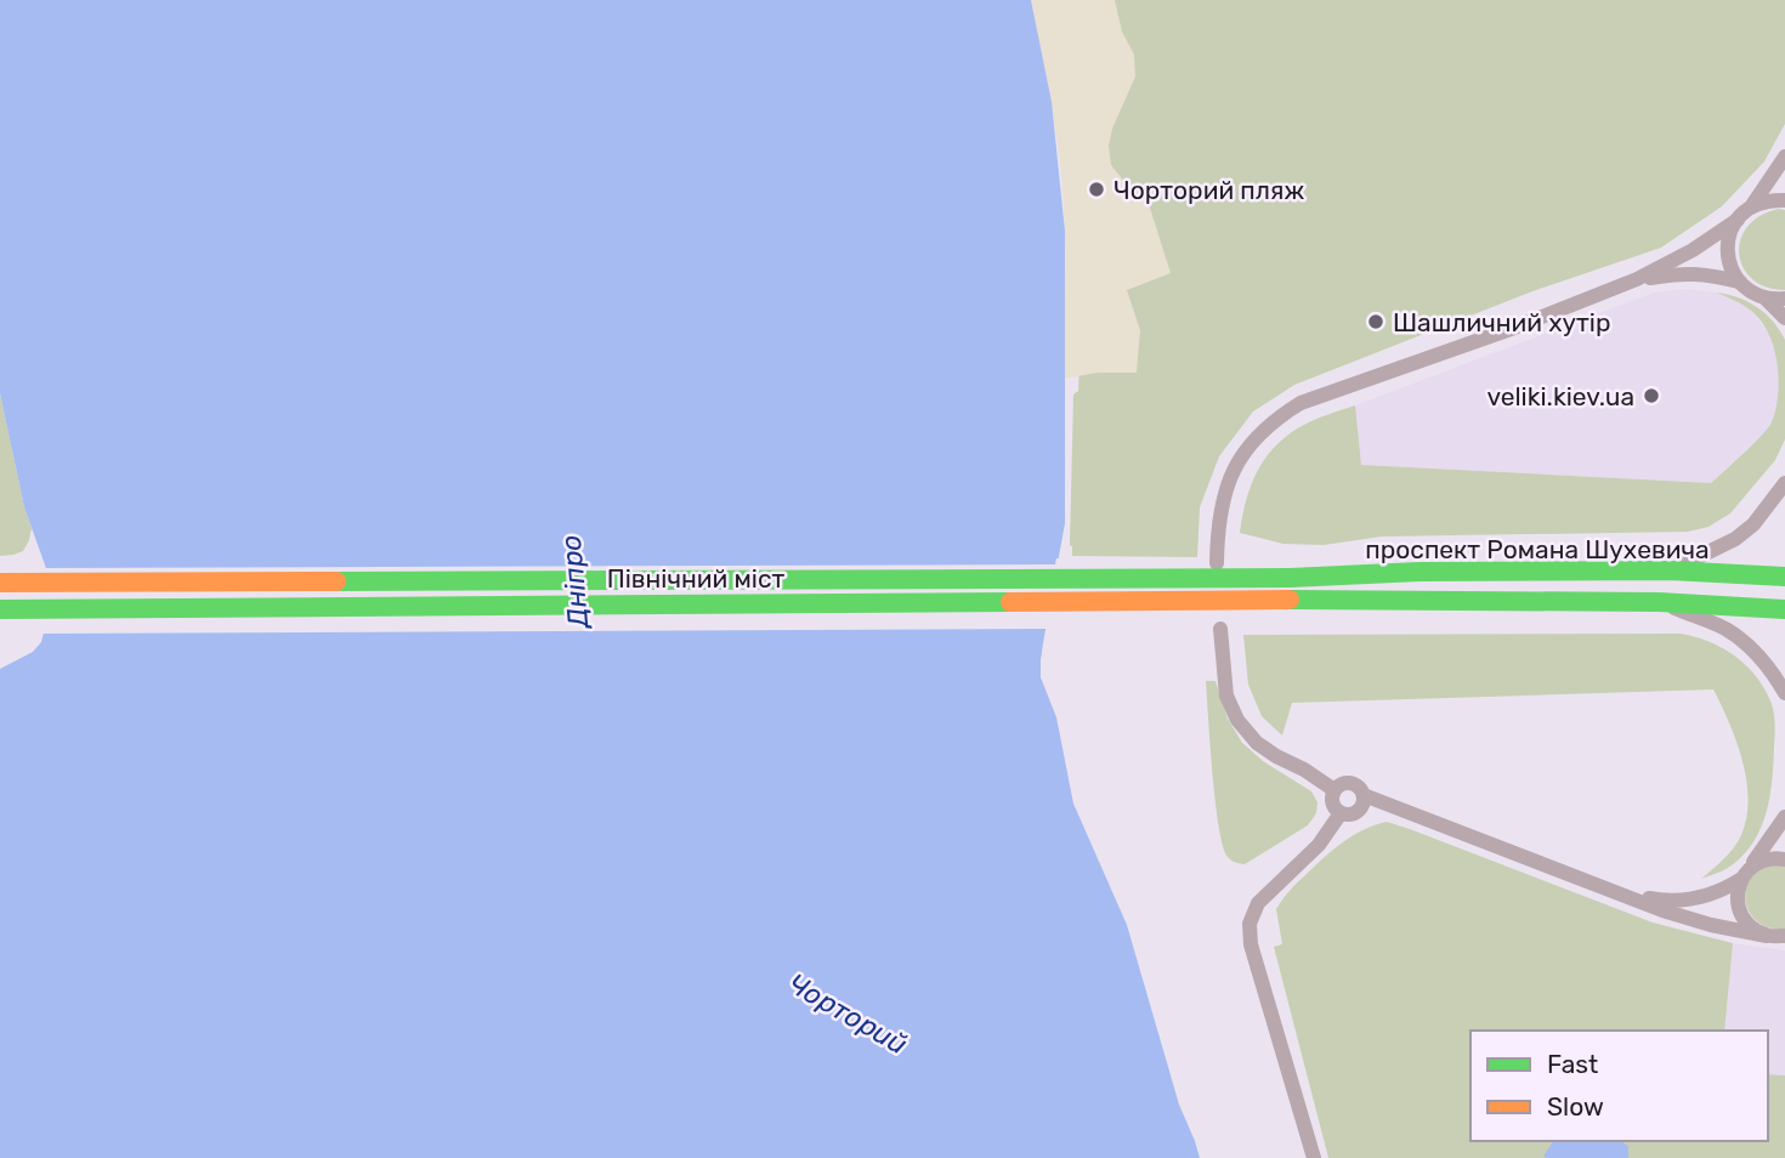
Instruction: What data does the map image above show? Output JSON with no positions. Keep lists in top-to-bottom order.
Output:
{
  "streets": {
    "main road": ["проспект Романа Шухевича", "Північний міст"]
  },
  "crossings": [
    ["проспект Романа Шухевича", "Північний міст"]
  ],
  "water": ["Дніпро", "Чорторий"],
  "places": ["Чорторий пляж", "Шашличний хутір", "veliki.kiev.ua"],
  "legend": ["Fast", "Slow"]
}
